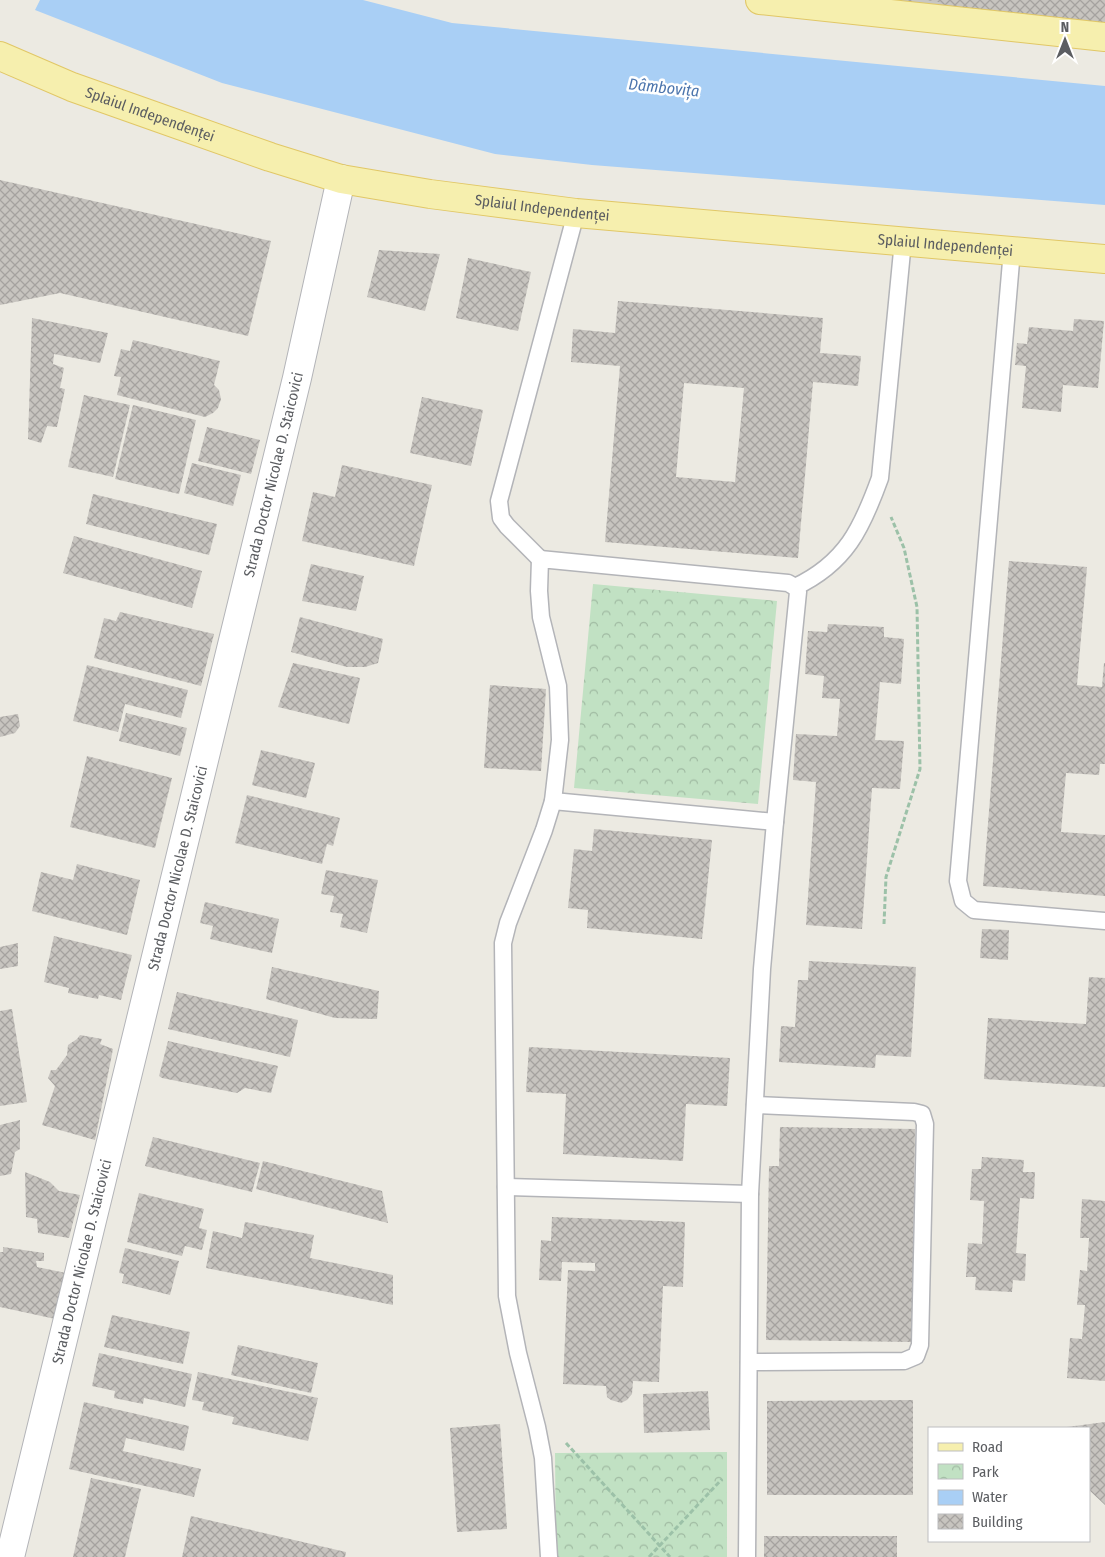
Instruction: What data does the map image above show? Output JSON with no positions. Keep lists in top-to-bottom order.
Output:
{
  "streets": {
    "main road": ["Splaiul Independenței"],
    "street": ["Strada Doctor Nicolae D. Staicovici"]
  },
  "crossings": [
    ["Splaiul Independenței", "Strada Doctor Nicolae D. Staicovici"]
  ],
  "water": ["Dâmbovița"],
  "legend": [
    "Road",
    "Park",
    "Water",
    "Building"
  ],
  "north": "top"
}
